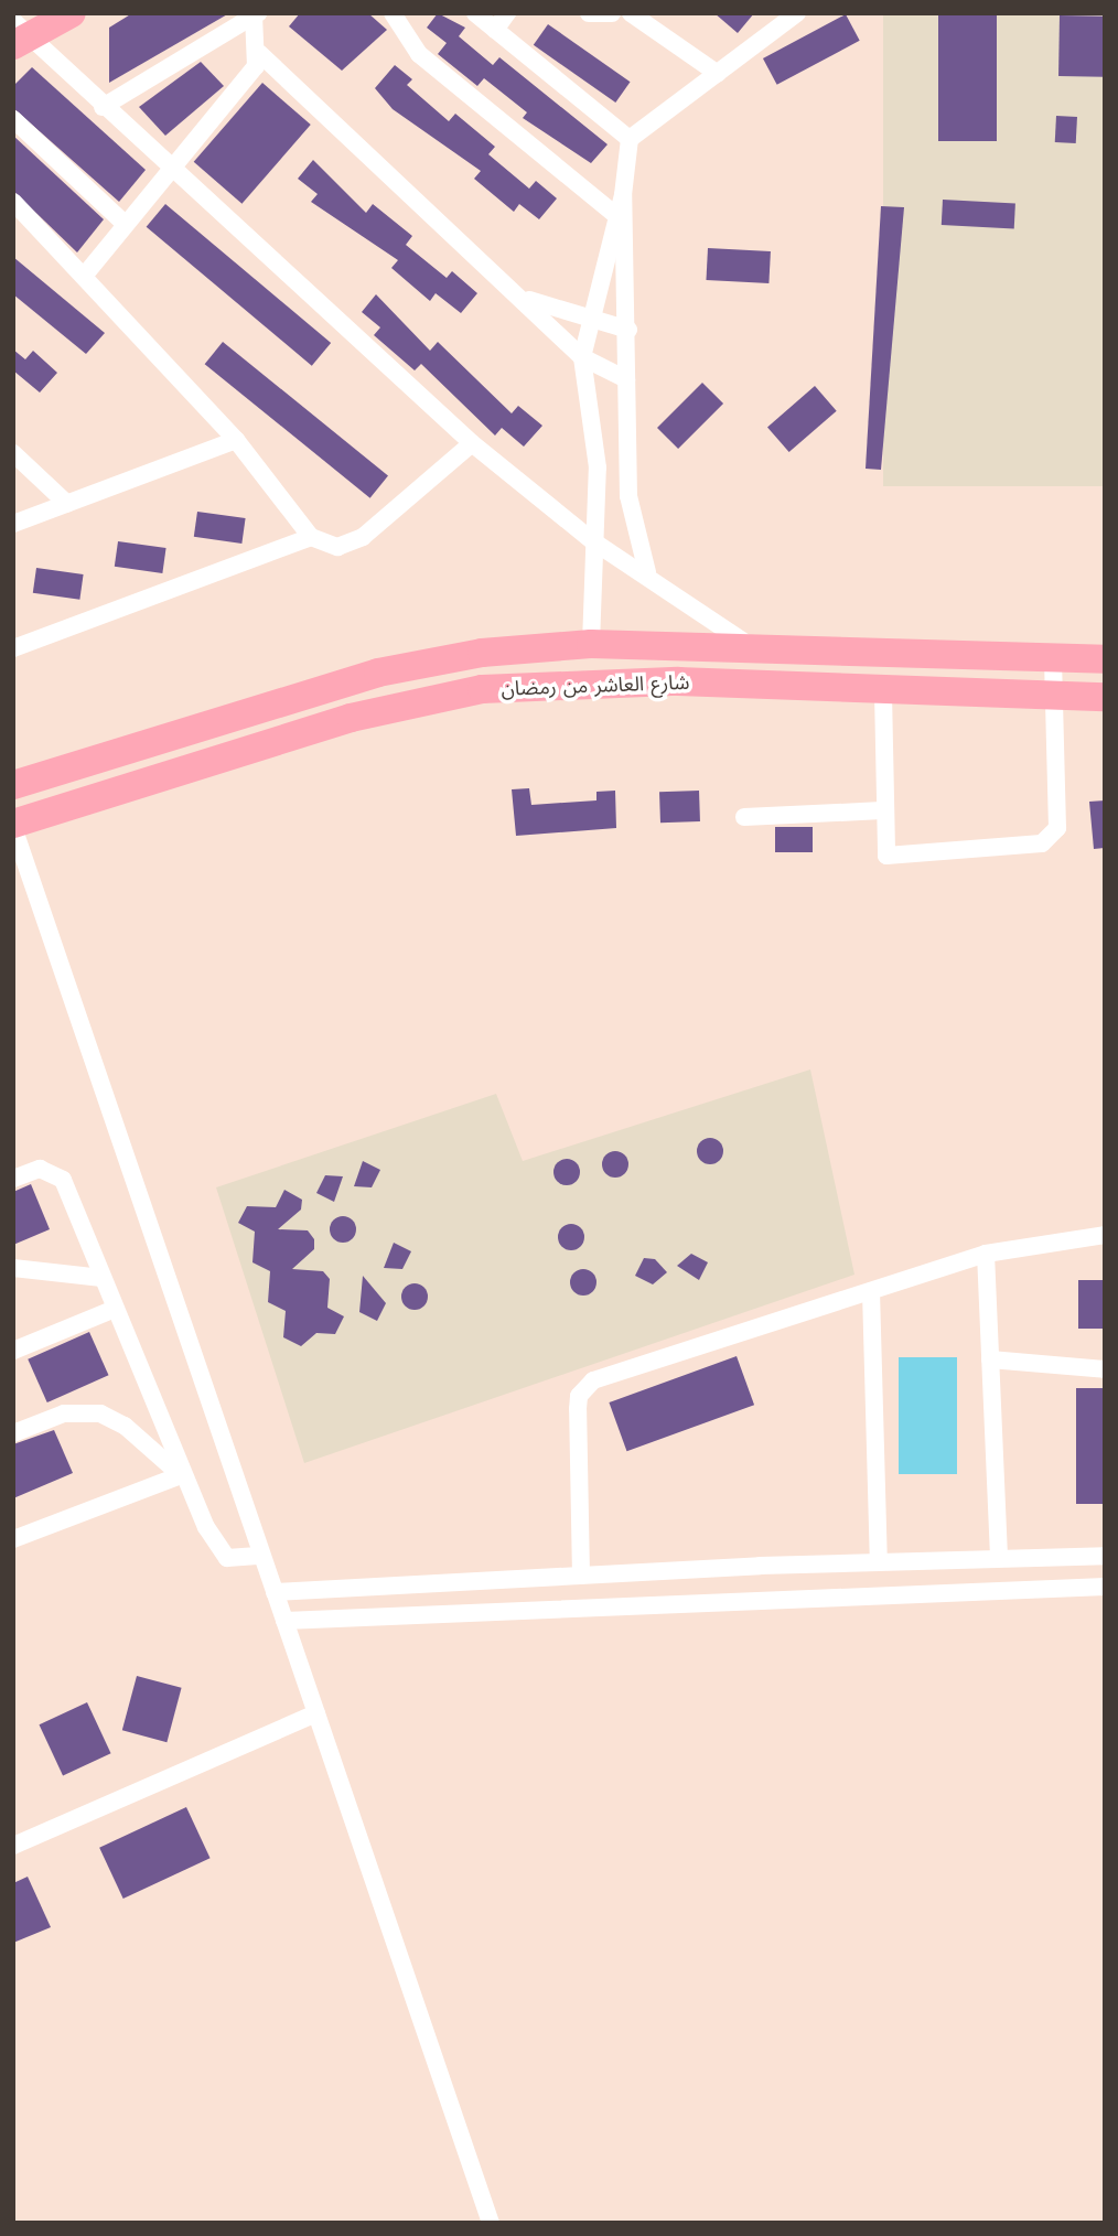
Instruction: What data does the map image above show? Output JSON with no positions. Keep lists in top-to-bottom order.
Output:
{
  "streets": {
    "main road": ["شارع العاشر من رمضان"]
  }
}
